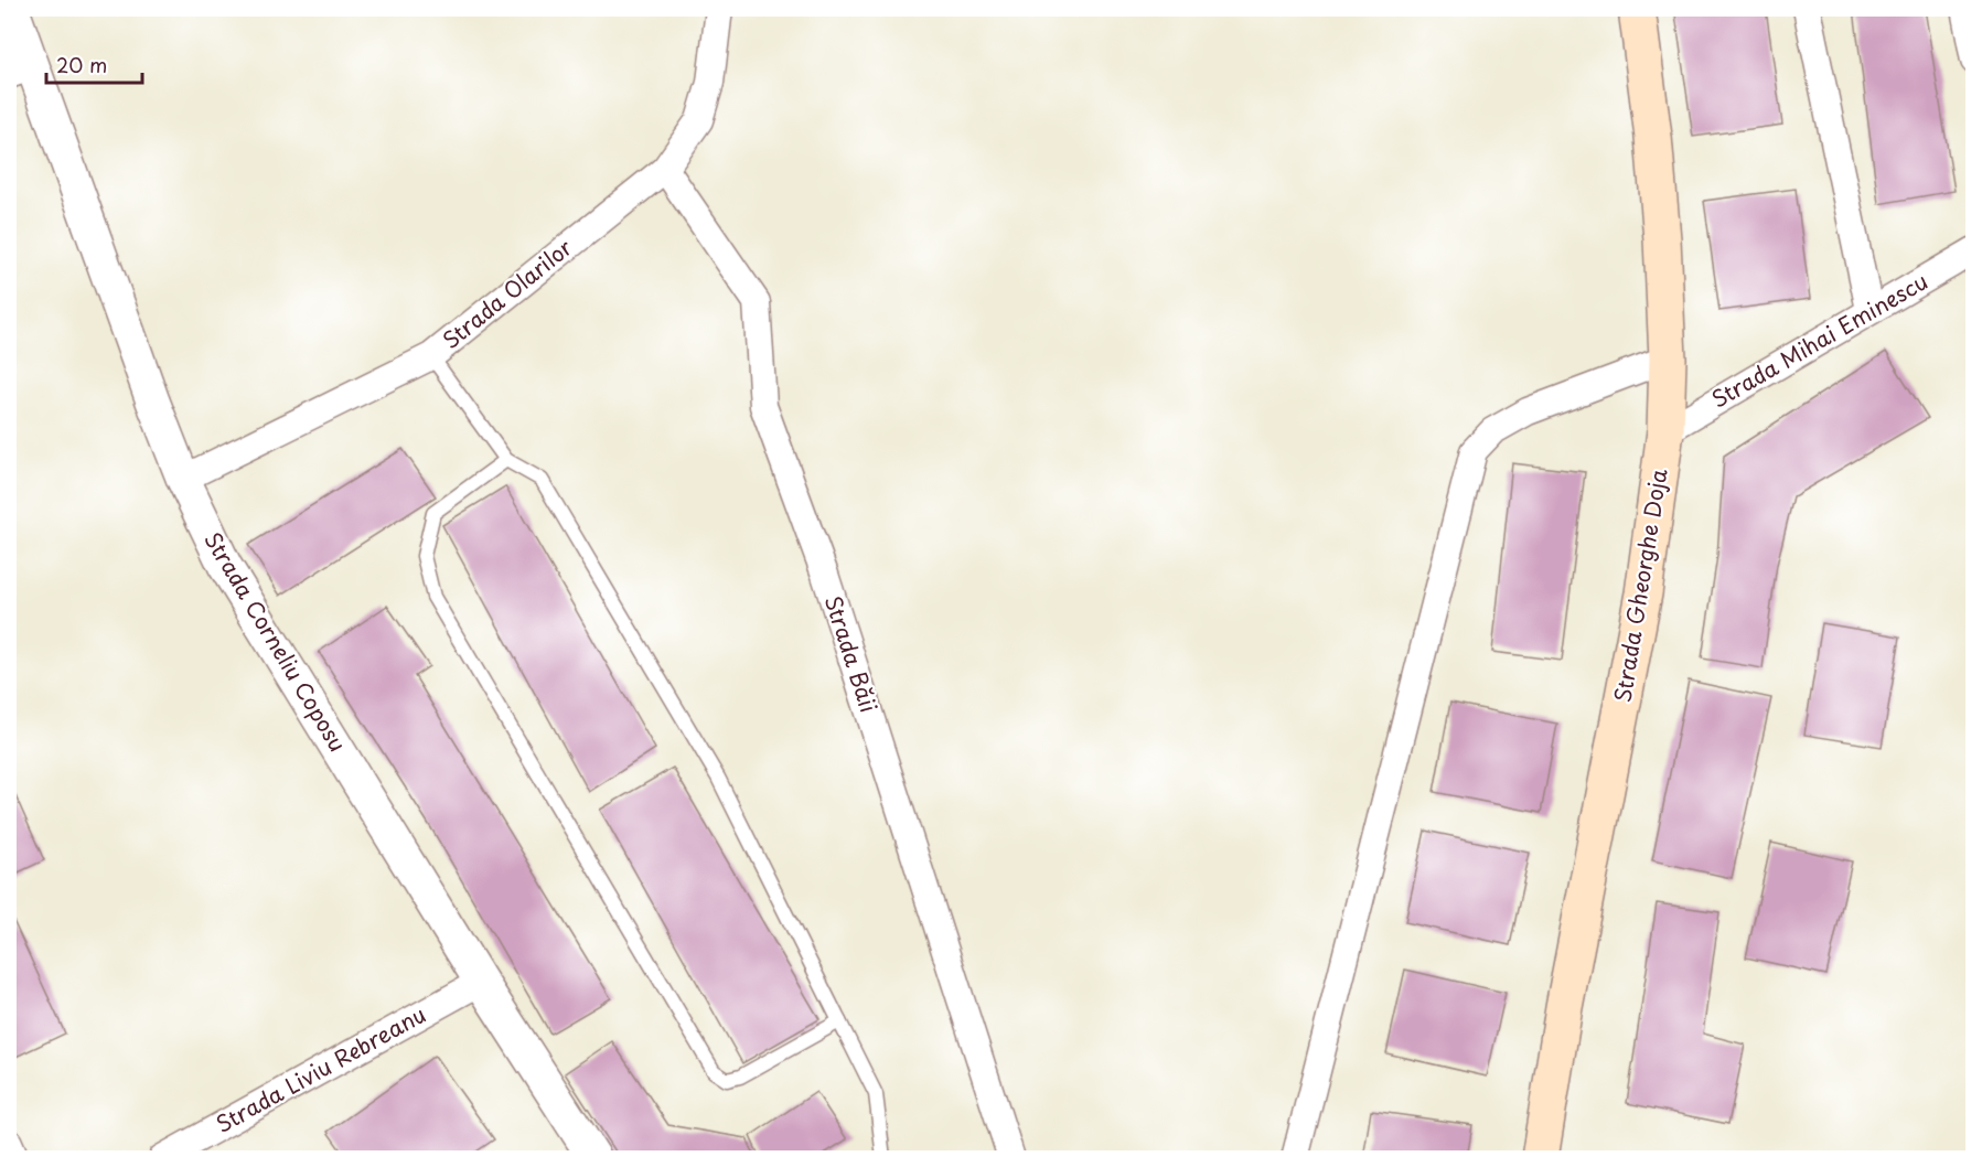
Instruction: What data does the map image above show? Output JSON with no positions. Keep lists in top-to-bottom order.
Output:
{
  "streets": {
    "main road": ["Strada Gheorghe Doja"],
    "street": [
      "Strada Olarilor",
      "Strada Mihai Eminescu",
      "Strada Corneliu Coposu",
      "Strada Băii",
      "Strada Liviu Rebreanu"
    ]
  },
  "crossings": [
    ["Strada Olarilor", "Strada Corneliu Coposu"],
    ["Strada Olarilor", "Strada Băii"],
    ["Strada Mihai Eminescu", "Strada Gheorghe Doja"],
    ["Strada Corneliu Coposu", "Strada Liviu Rebreanu"]
  ],
  "scale_bar": "20 m"
}
